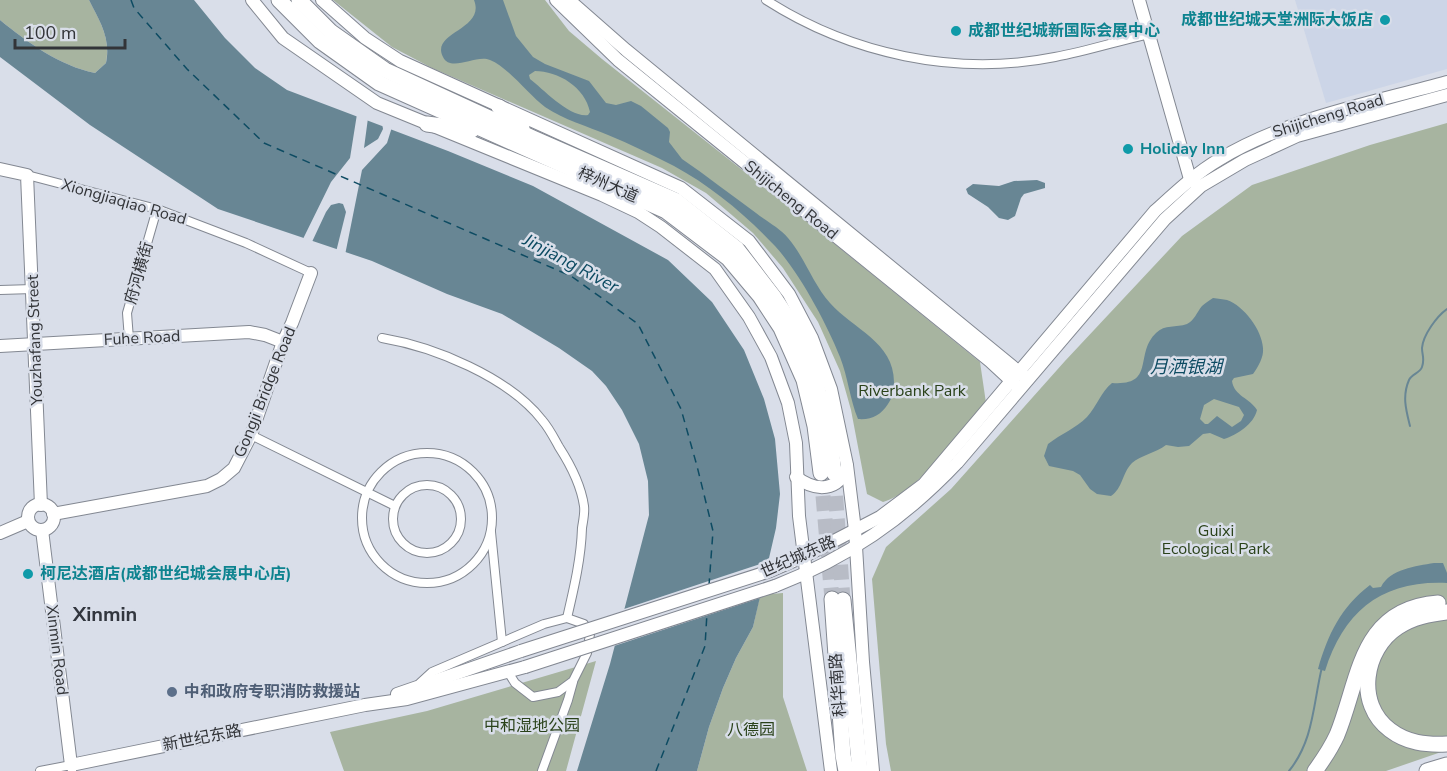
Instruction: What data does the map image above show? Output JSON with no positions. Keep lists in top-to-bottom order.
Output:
{
  "streets": {
    "highway": ["梓州大道", "科华南路"],
    "main road": [
      "Shijicheng Road",
      "Xiongjiaqiao Road",
      "Fuhe Road",
      "Youzhafang Street",
      "Gongji Bridge Road",
      "世纪城东路",
      "Xinmin Road",
      "新世纪东路"
    ],
    "street": ["府河横街"]
  },
  "crossings": [
    ["Shijicheng Road", "世纪城东路"],
    ["Xiongjiaqiao Road", "府河横街"],
    ["Xiongjiaqiao Road", "Youzhafang Street"],
    ["Xiongjiaqiao Road", "Gongji Bridge Road"],
    ["府河横街", "Fuhe Road"],
    ["Fuhe Road", "Youzhafang Street"],
    ["Fuhe Road", "Gongji Bridge Road"],
    ["Youzhafang Street", "Gongji Bridge Road"],
    ["Youzhafang Street", "Xinmin Road"],
    ["Gongji Bridge Road", "Xinmin Road"],
    ["世纪城东路", "新世纪东路"],
    ["Xinmin Road", "新世纪东路"]
  ],
  "districts": ["Xinmin"],
  "water": ["Jinjiang River", "月洒银湖"],
  "parks": [
    "Riverbank Park",
    "Guixi Ecological Park",
    "中和湿地公园",
    "八德园"
  ],
  "places": [
    "成都世纪城天堂洲际大饭店",
    "成都世纪城新国际会展中心",
    "Holiday Inn",
    "柯尼达酒店(成都世纪城会展中心店)",
    "中和政府专职消防救援站"
  ],
  "scale_bar": "100 m"
}
